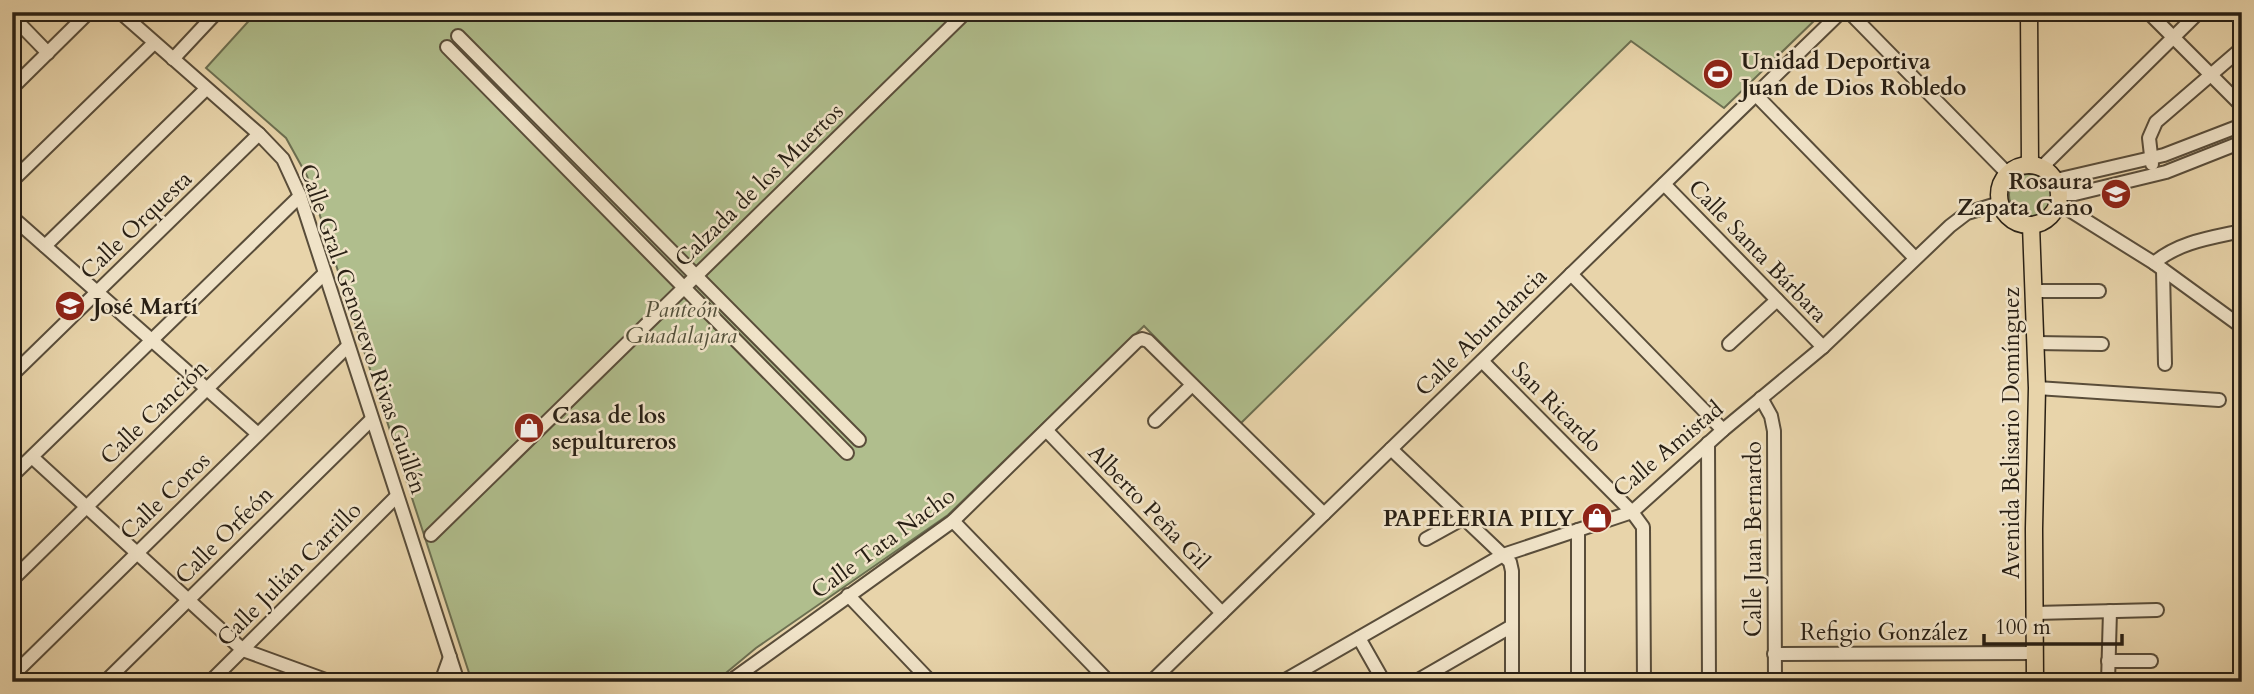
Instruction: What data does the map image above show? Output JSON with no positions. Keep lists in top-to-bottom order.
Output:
{
  "streets": {
    "main road": ["Avenida Belisario Domínguez"],
    "street": [
      "Calzada de los Muertos",
      "Calle Orquesta",
      "Calle Santa Bárbara",
      "Calle Gral. Genovevo Rivas Guillén",
      "Calle Abundancia",
      "San Ricardo",
      "Calle Canción",
      "Calle Amistad",
      "Calle Coros",
      "Alberto Peña Gil",
      "Calle Orfeón",
      "Calle Juan Bernardo",
      "Calle Tata Nacho",
      "Calle Julián Carrillo",
      "Refigio González"
    ]
  },
  "crossings": [
    ["Calle Orquesta", "Calle Gral. Genovevo Rivas Guillén"],
    ["Calle Santa Bárbara", "Calle Abundancia"],
    ["Calle Santa Bárbara", "Calle Amistad"],
    ["Calle Gral. Genovevo Rivas Guillén", "Calle Canción"],
    ["Calle Gral. Genovevo Rivas Guillén", "Calle Coros"],
    ["Calle Gral. Genovevo Rivas Guillén", "Calle Orfeón"],
    ["Calle Gral. Genovevo Rivas Guillén", "Calle Julián Carrillo"],
    ["Calle Abundancia", "San Ricardo"],
    ["Calle Abundancia", "Alberto Peña Gil"],
    ["San Ricardo", "Calle Amistad"],
    ["Avenida Belisario Domínguez", "Calle Amistad"],
    ["Avenida Belisario Domínguez", "Refigio González"],
    ["Calle Amistad", "Calle Juan Bernardo"],
    ["Alberto Peña Gil", "Calle Tata Nacho"],
    ["Calle Juan Bernardo", "Refigio González"]
  ],
  "parks": ["Panteón Guadalajara"],
  "places": {
    "sports": ["Unidad Deportiva Juan de Dios Robledo"],
    "school or university": ["Rosaura Zapata Cano", "José Martí"],
    "shop": ["Casa de los sepultureros", "PAPELERIA PILY"]
  },
  "scale_bar": "100 m"
}
